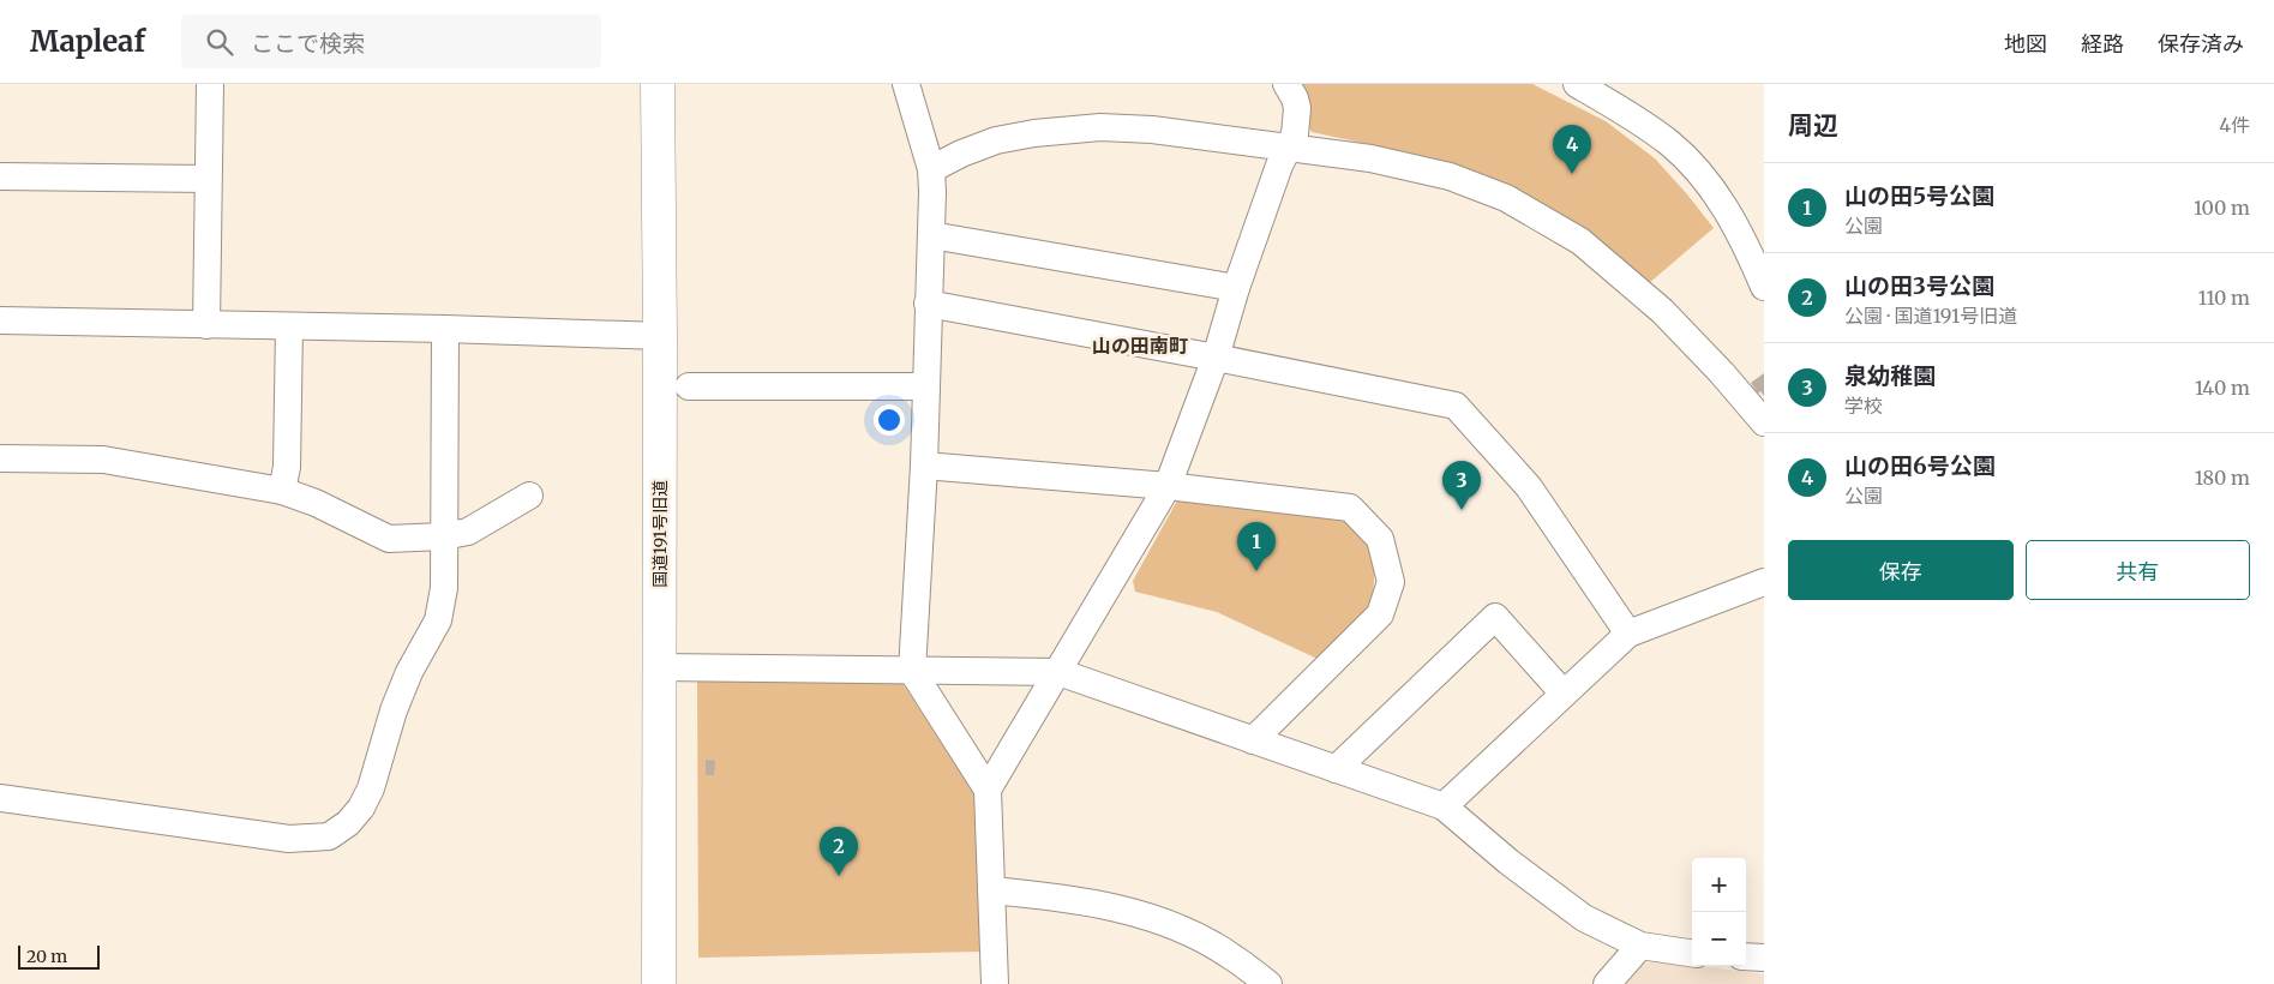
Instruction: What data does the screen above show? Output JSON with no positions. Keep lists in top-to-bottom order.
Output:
{
  "streets": {
    "street": ["国道191号旧道"]
  },
  "districts": ["山の田南町"],
  "scale_bar": "20 m",
  "page": {
    "header": "Mapleaf",
    "search": "ここで検索",
    "nav": ["地図", "経路", "保存済み"],
    "heading": ["周辺", "4件"],
    "pins": [
      "4",
      "3",
      "1",
      "2"
    ],
    "list": [
      {
        "mark": "1",
        "name": "山の田5号公園",
        "note": "公園",
        "value": "100 m"
      },
      {
        "mark": "2",
        "name": "山の田3号公園",
        "note": "公園 · 国道191号旧道",
        "value": "110 m"
      },
      {
        "mark": "3",
        "name": "泉幼稚園",
        "note": "学校",
        "value": "140 m"
      },
      {
        "mark": "4",
        "name": "山の田6号公園",
        "note": "公園",
        "value": "180 m"
      }
    ],
    "buttons": ["保存", "共有"],
    "map_buttons": ["+", "−"],
    "scale": "20 m"
  }
}
